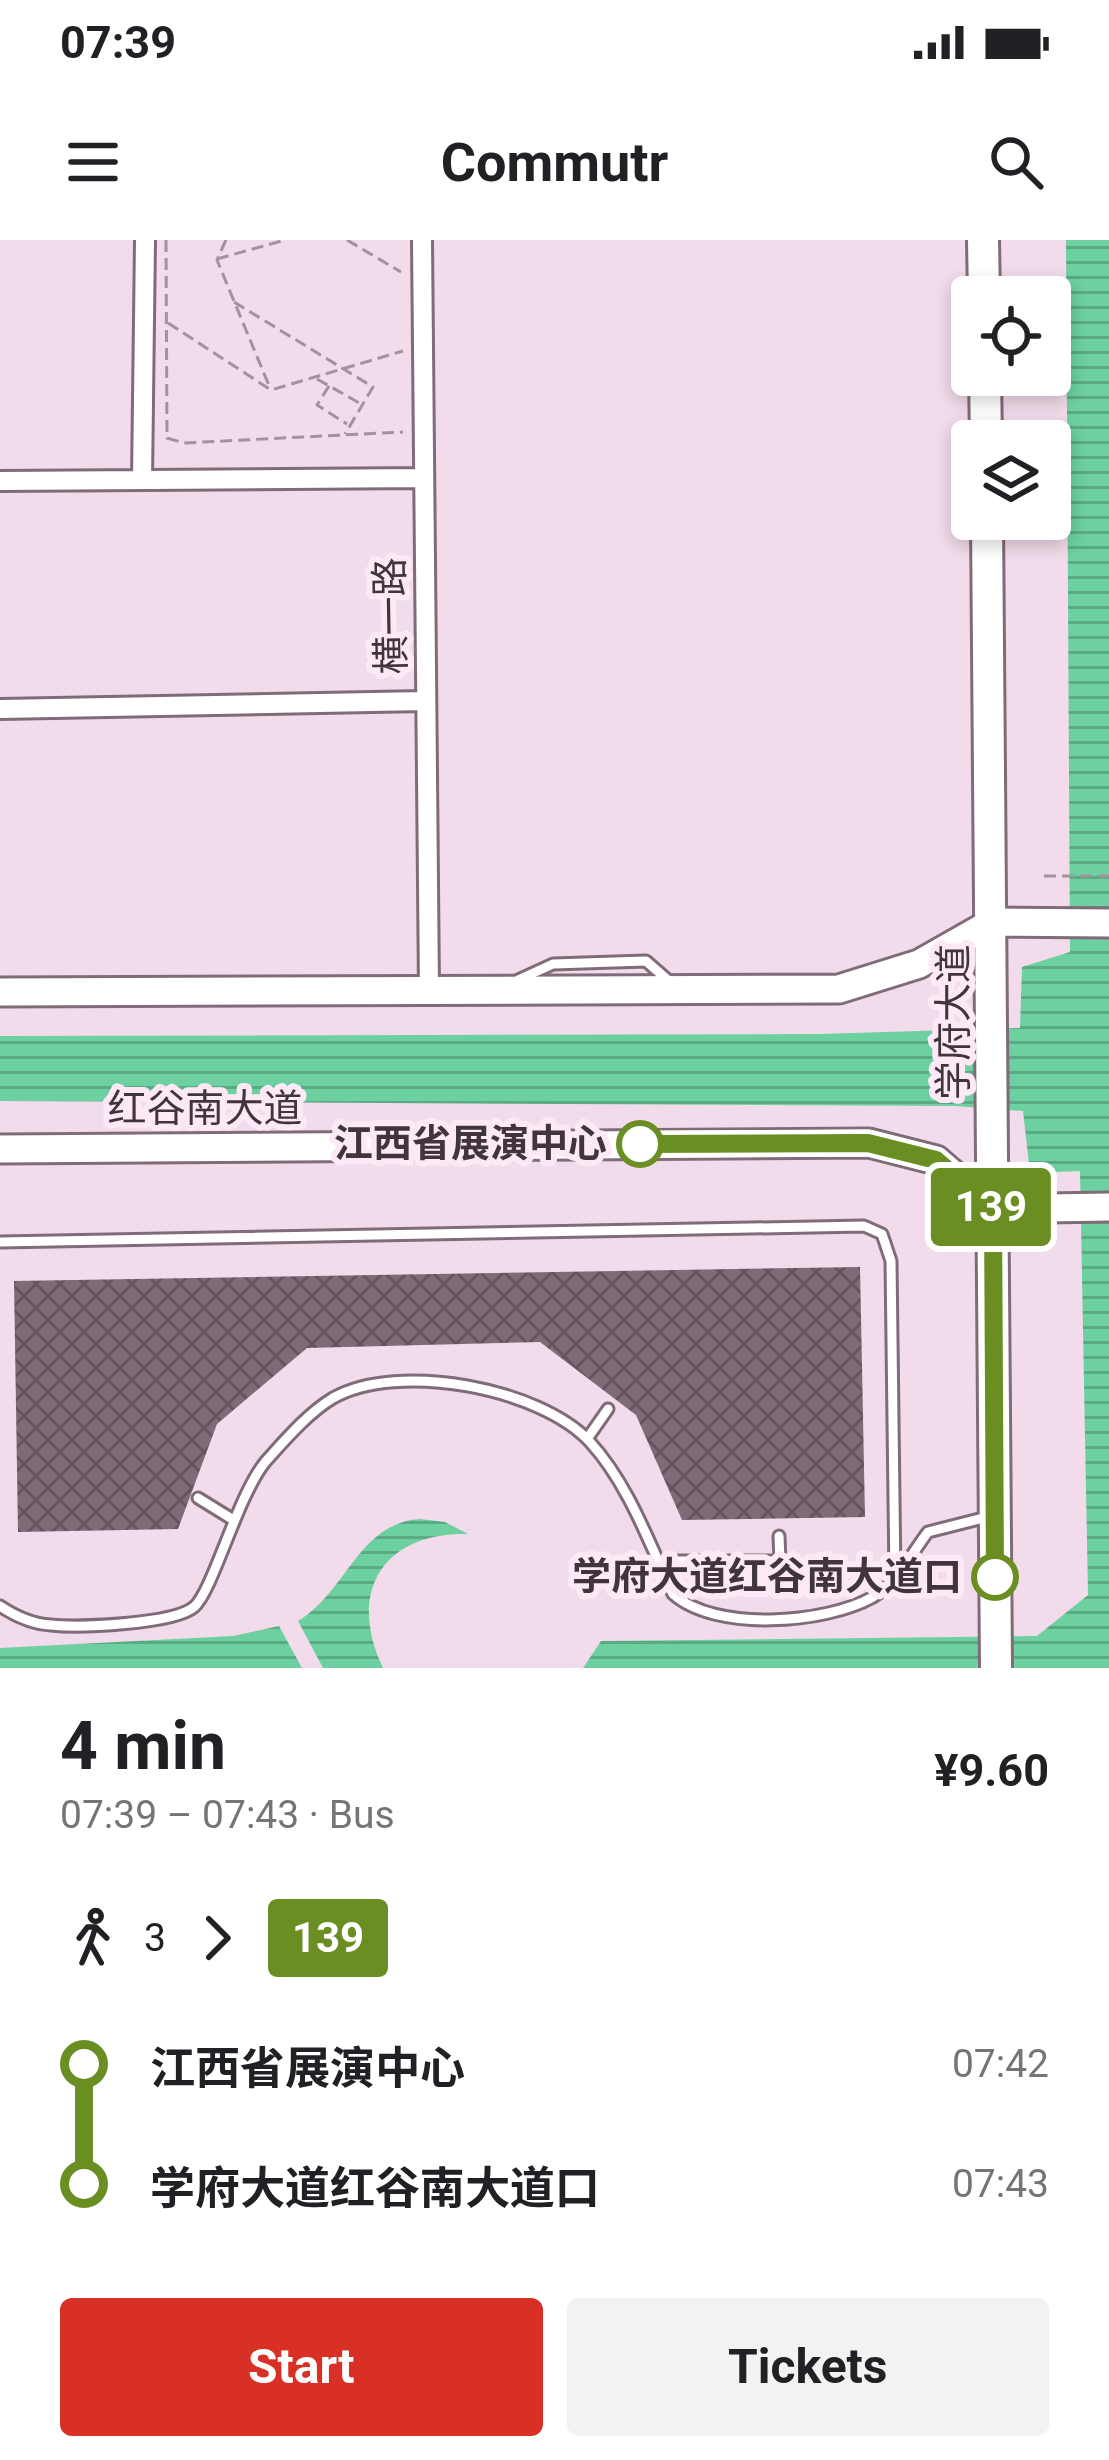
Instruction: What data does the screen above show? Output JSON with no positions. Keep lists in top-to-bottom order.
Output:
{
  "streets": {
    "main road": ["学府大道", "红谷南大道"],
    "street": ["横一路"]
  },
  "crossings": [
    ["学府大道", "红谷南大道"]
  ],
  "places": ["江西省展演中心", "学府大道红谷南大道口"],
  "lines": ["bus line 139"],
  "page": {
    "status": "07:39",
    "header": "Commutr",
    "on_map": "139",
    "heading": ["4 min", "07:39 – 07:43 · Bus", "¥9.60"],
    "legs": ["3", "139"],
    "list": [
      {
        "name": "江西省展演中心",
        "value": "07:42"
      },
      {
        "name": "学府大道红谷南大道口",
        "value": "07:43"
      }
    ],
    "buttons": ["Start", "Tickets"]
  }
}
